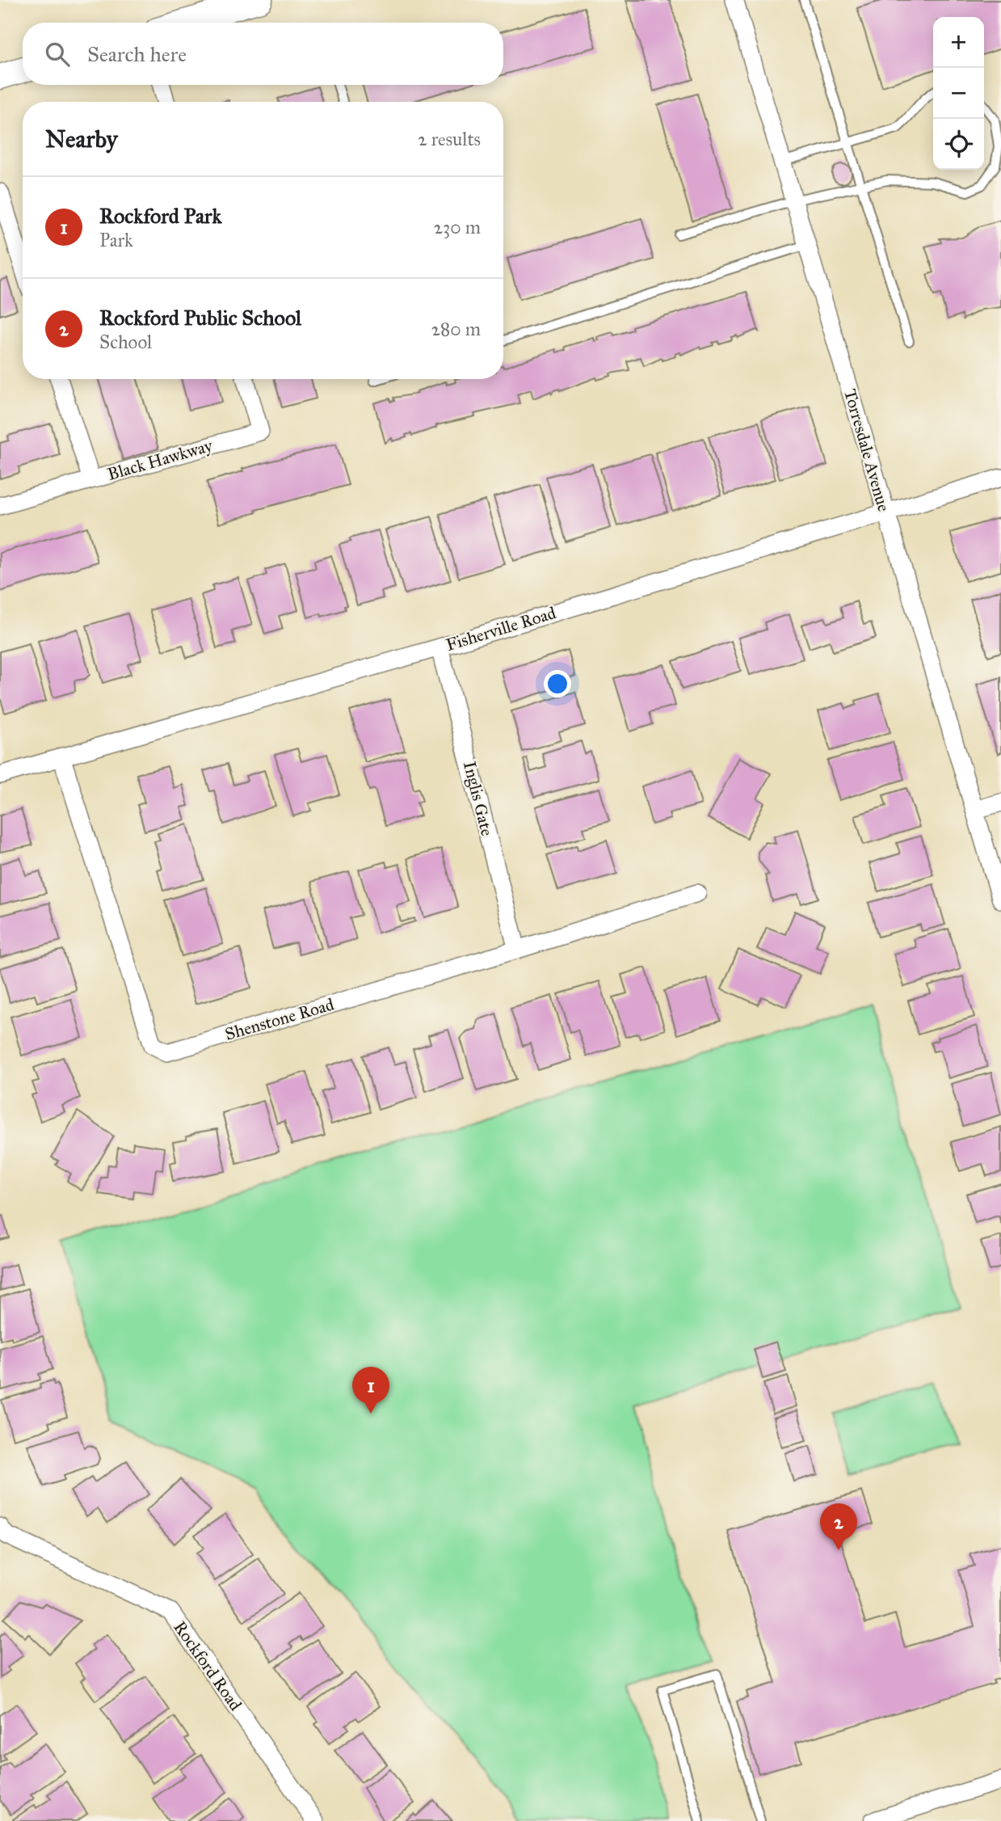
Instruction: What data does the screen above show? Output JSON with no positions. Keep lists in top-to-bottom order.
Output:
{
  "streets": {
    "street": [
      "Torresdale Avenue",
      "Black Hawkway",
      "Fisherville Road",
      "Inglis Gate",
      "Shenstone Road",
      "Rockford Road"
    ]
  },
  "crossings": [
    ["Torresdale Avenue", "Fisherville Road"],
    ["Fisherville Road", "Inglis Gate"],
    ["Fisherville Road", "Shenstone Road"],
    ["Inglis Gate", "Shenstone Road"]
  ],
  "page": {
    "map_buttons": ["+", "−"],
    "search": "Search here",
    "heading": ["Nearby", "2 results"],
    "list": [
      {
        "mark": "1",
        "name": "Rockford Park",
        "note": "Park",
        "value": "230 m"
      },
      {
        "mark": "2",
        "name": "Rockford Public School",
        "note": "School",
        "value": "280 m"
      }
    ],
    "pins": ["1", "2"]
  }
}
